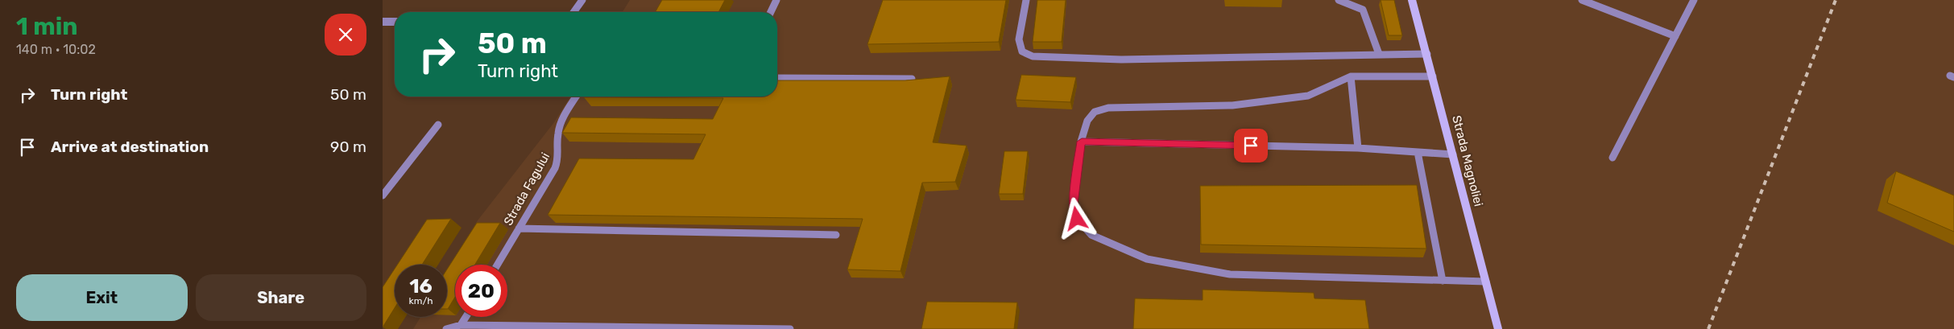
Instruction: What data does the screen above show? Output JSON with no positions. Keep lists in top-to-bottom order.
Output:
{
  "streets": {
    "main road": ["Strada Magnoliei"],
    "lane": ["Strada Fagului"]
  },
  "page": {
    "heading": ["1 min", "140 m · 10:02"],
    "turn": ["50 m", "Turn right"],
    "list": [
      {
        "name": "Turn right",
        "value": "50 m"
      },
      {
        "name": "Arrive at destination",
        "value": "90 m"
      }
    ],
    "speed": "16 km/h",
    "limit": "20",
    "buttons": ["Exit", "Share"]
  }
}
